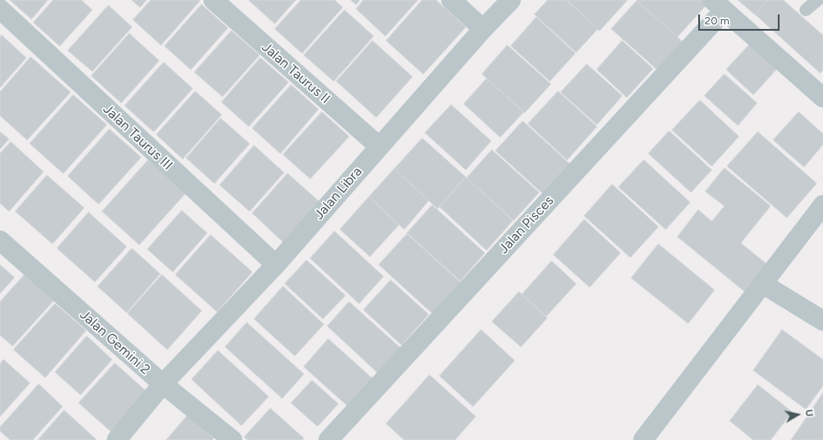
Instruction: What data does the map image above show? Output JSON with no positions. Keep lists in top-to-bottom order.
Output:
{
  "streets": {
    "street": [
      "Jalan Taurus II",
      "Jalan Taurus III",
      "Jalan Libra",
      "Jalan Pisces",
      "Jalan Gemini 2"
    ]
  },
  "crossings": [
    ["Jalan Taurus II", "Jalan Libra"],
    ["Jalan Taurus III", "Jalan Libra"],
    ["Jalan Libra", "Jalan Gemini 2"]
  ],
  "scale_bar": "20 m",
  "north": "right"
}
